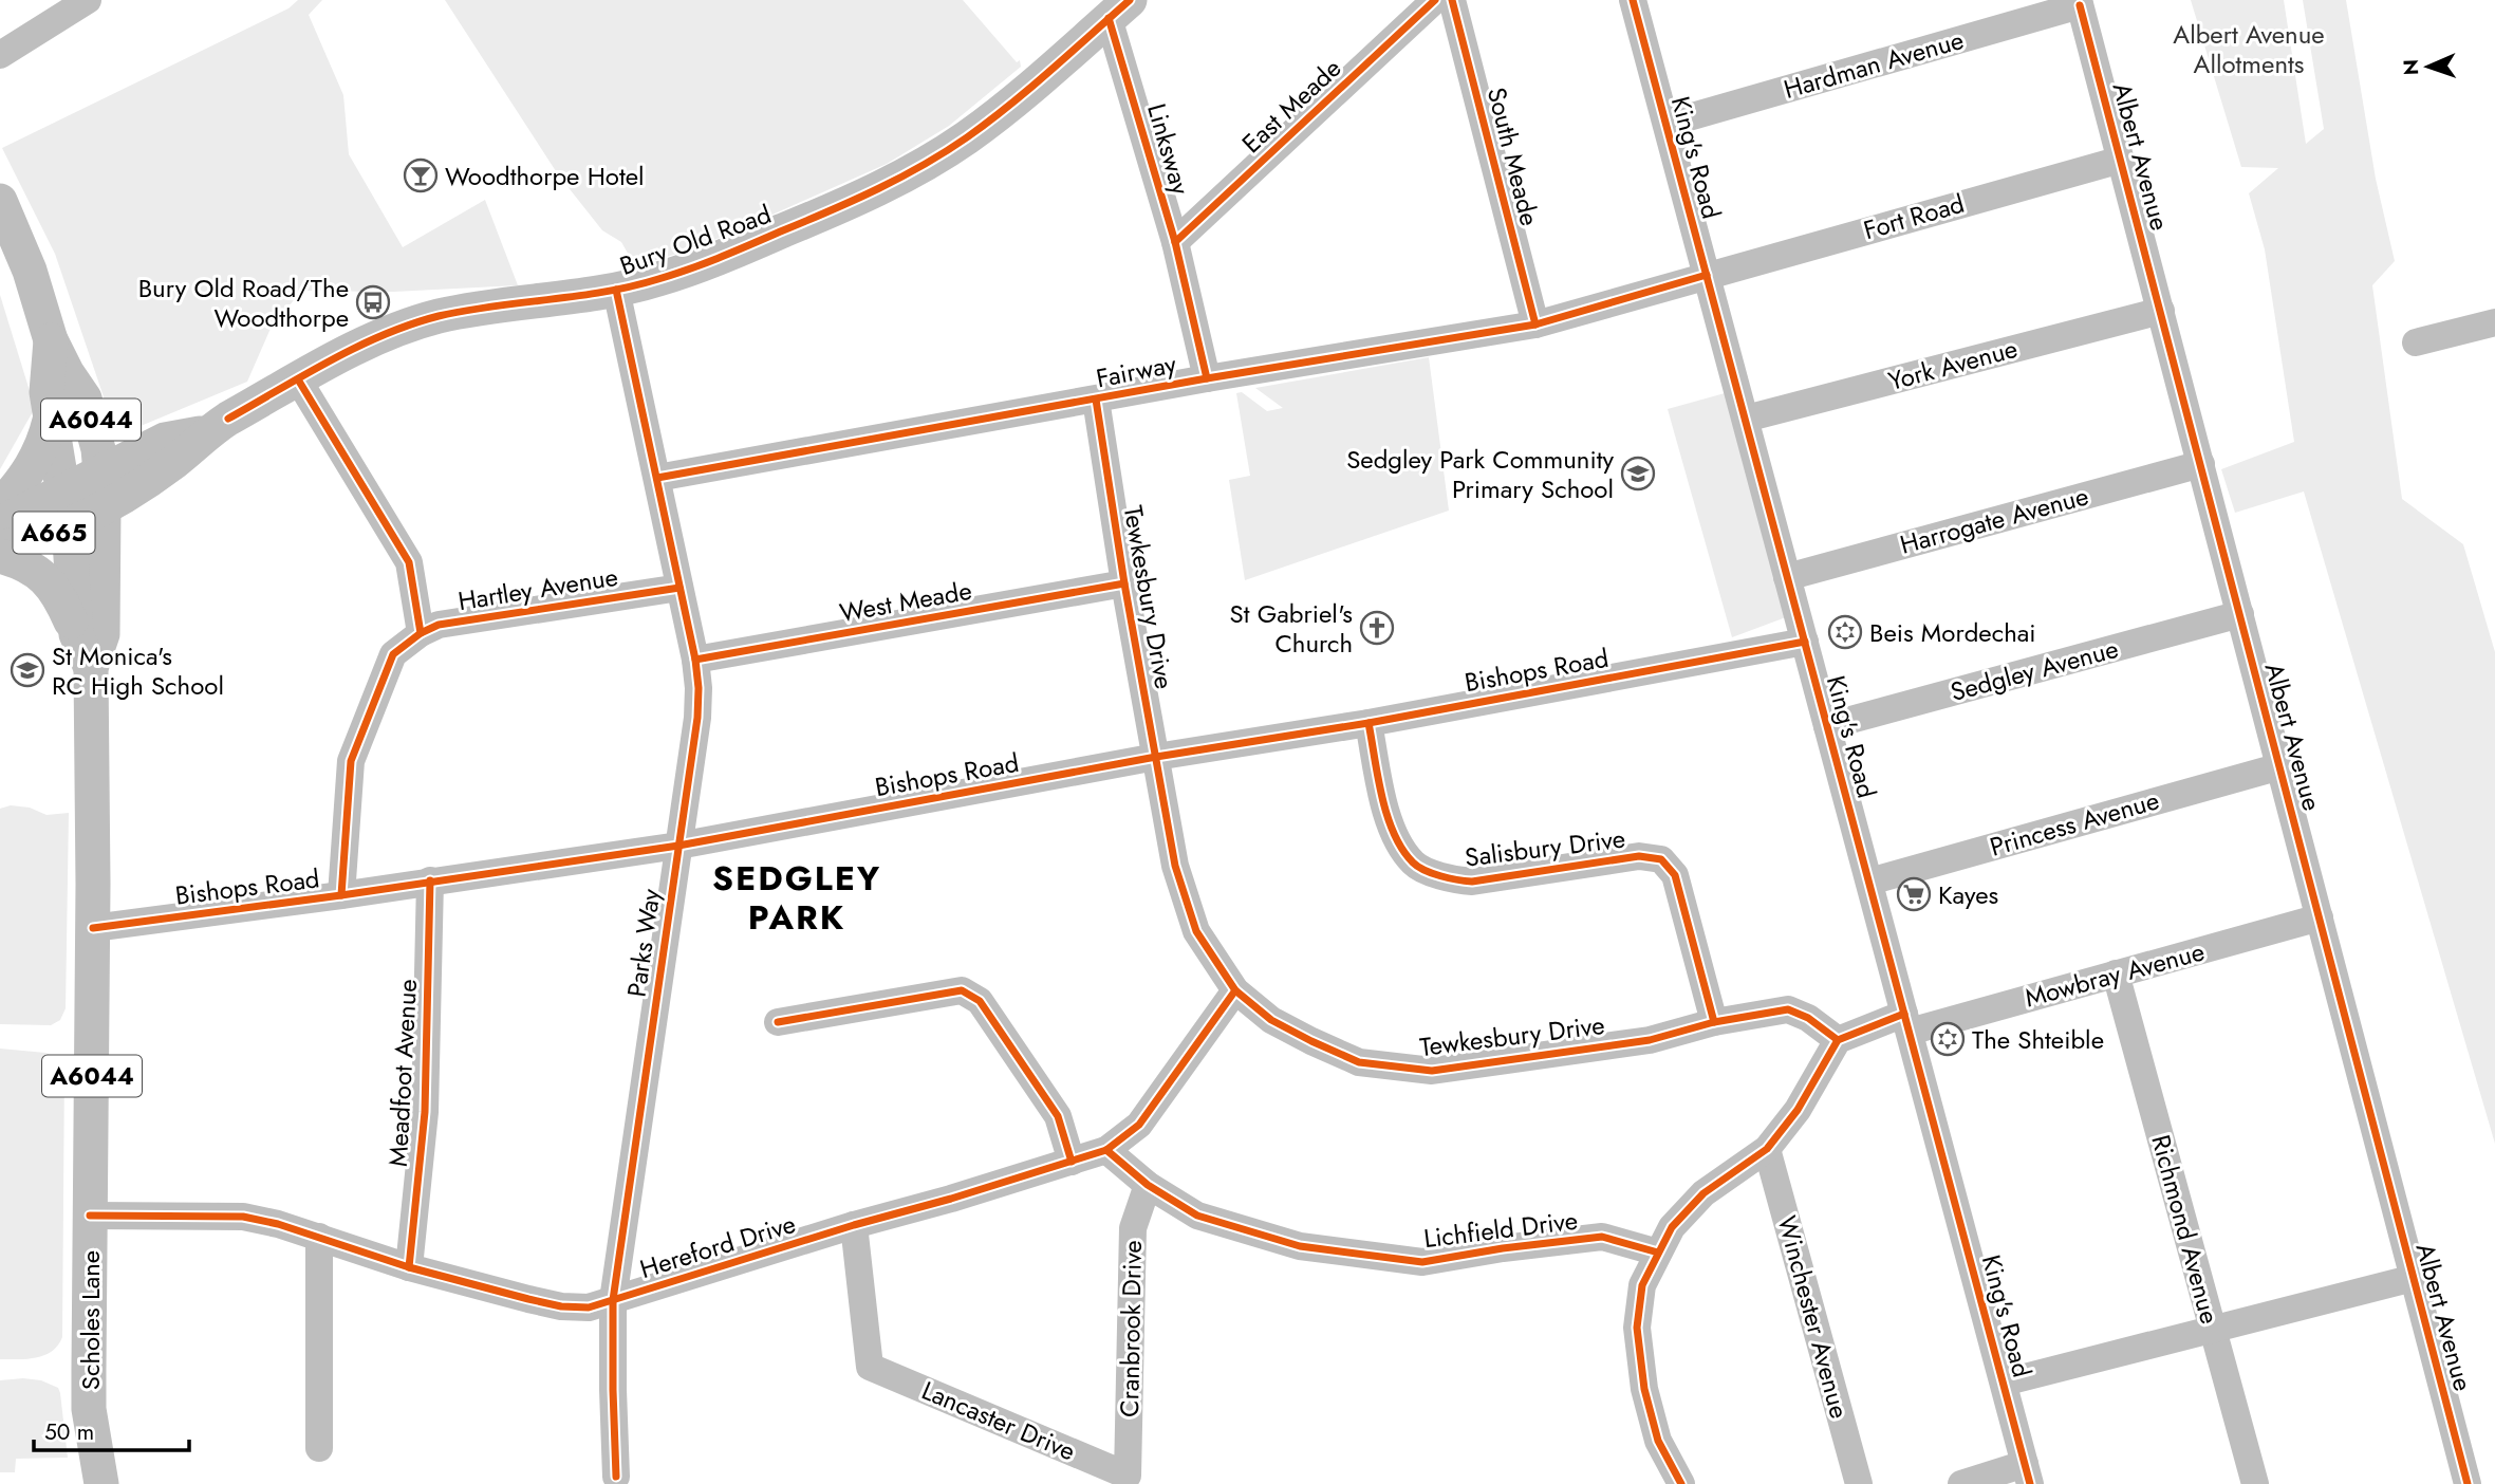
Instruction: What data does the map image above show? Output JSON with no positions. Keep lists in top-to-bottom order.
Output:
{
  "streets": {
    "main road": [
      "Bury Old Road",
      "A6044",
      "A665",
      "Scholes Lane"
    ],
    "street": [
      "Hardman Avenue",
      "East Meade",
      "Linksway",
      "South Meade",
      "Albert Avenue",
      "King's Road",
      "Fort Road",
      "York Avenue",
      "Fairway",
      "Harrogate Avenue",
      "Hartley Avenue",
      "Tewkesbury Drive",
      "West Meade",
      "Bishops Road",
      "Sedgley Avenue",
      "Princess Avenue",
      "Salisbury Drive",
      "Parks Way",
      "Mowbray Avenue",
      "Meadfoot Avenue",
      "Lichfield Drive",
      "Richmond Avenue",
      "Hereford Drive",
      "Winchester Avenue",
      "Cranbrook Drive",
      "Lancaster Drive"
    ]
  },
  "crossings": [
    ["Hardman Avenue", "Albert Avenue"],
    ["Hardman Avenue", "King's Road"],
    ["East Meade", "Linksway"],
    ["Linksway", "Bury Old Road"],
    ["Linksway", "Fairway"],
    ["South Meade", "Fairway"],
    ["Albert Avenue", "Fort Road"],
    ["Albert Avenue", "York Avenue"],
    ["Albert Avenue", "Harrogate Avenue"],
    ["Albert Avenue", "Sedgley Avenue"],
    ["Albert Avenue", "Princess Avenue"],
    ["Albert Avenue", "Mowbray Avenue"],
    ["King's Road", "Fort Road"],
    ["King's Road", "York Avenue"],
    ["King's Road", "Fairway"],
    ["King's Road", "Harrogate Avenue"],
    ["King's Road", "Bishops Road"],
    ["King's Road", "Sedgley Avenue"],
    ["King's Road", "Princess Avenue"],
    ["King's Road", "Mowbray Avenue"],
    ["Fort Road", "Fairway"],
    ["Bury Old Road", "A6044"],
    ["Bury Old Road", "Parks Way"],
    ["Bury Old Road", "Scholes Lane"],
    ["Fairway", "Tewkesbury Drive"],
    ["Fairway", "Parks Way"],
    ["A6044", "Scholes Lane"],
    ["Hartley Avenue", "Bishops Road"],
    ["Hartley Avenue", "Parks Way"],
    ["Tewkesbury Drive", "West Meade"],
    ["Tewkesbury Drive", "Bishops Road"],
    ["Tewkesbury Drive", "Salisbury Drive"],
    ["Tewkesbury Drive", "Mowbray Avenue"],
    ["Tewkesbury Drive", "Hereford Drive"],
    ["West Meade", "Parks Way"],
    ["Bishops Road", "Salisbury Drive"],
    ["Bishops Road", "Parks Way"],
    ["Bishops Road", "Meadfoot Avenue"],
    ["Bishops Road", "Scholes Lane"],
    ["Parks Way", "Hereford Drive"],
    ["Mowbray Avenue", "Richmond Avenue"],
    ["Meadfoot Avenue", "Hereford Drive"],
    ["Lichfield Drive", "Hereford Drive"],
    ["Lichfield Drive", "Cranbrook Drive"],
    ["Hereford Drive", "Scholes Lane"],
    ["Hereford Drive", "Lancaster Drive"],
    ["Cranbrook Drive", "Lancaster Drive"]
  ],
  "districts": ["SEDGLEY PARK"],
  "parks": ["Albert Avenue Allotments"],
  "places": {
    "bar": ["Woodthorpe Hotel"],
    "bus stop": ["Bury Old Road/The Woodthorpe"],
    "school or university": ["Sedgley Park Community Primary School", "St Monica's RC High School"],
    "church": ["St Gabriel's Church"],
    "synagogue": ["Beis Mordechai", "The Shteible"],
    "supermarket": ["Kayes"]
  },
  "scale_bar": "50 m",
  "north": "left"
}
